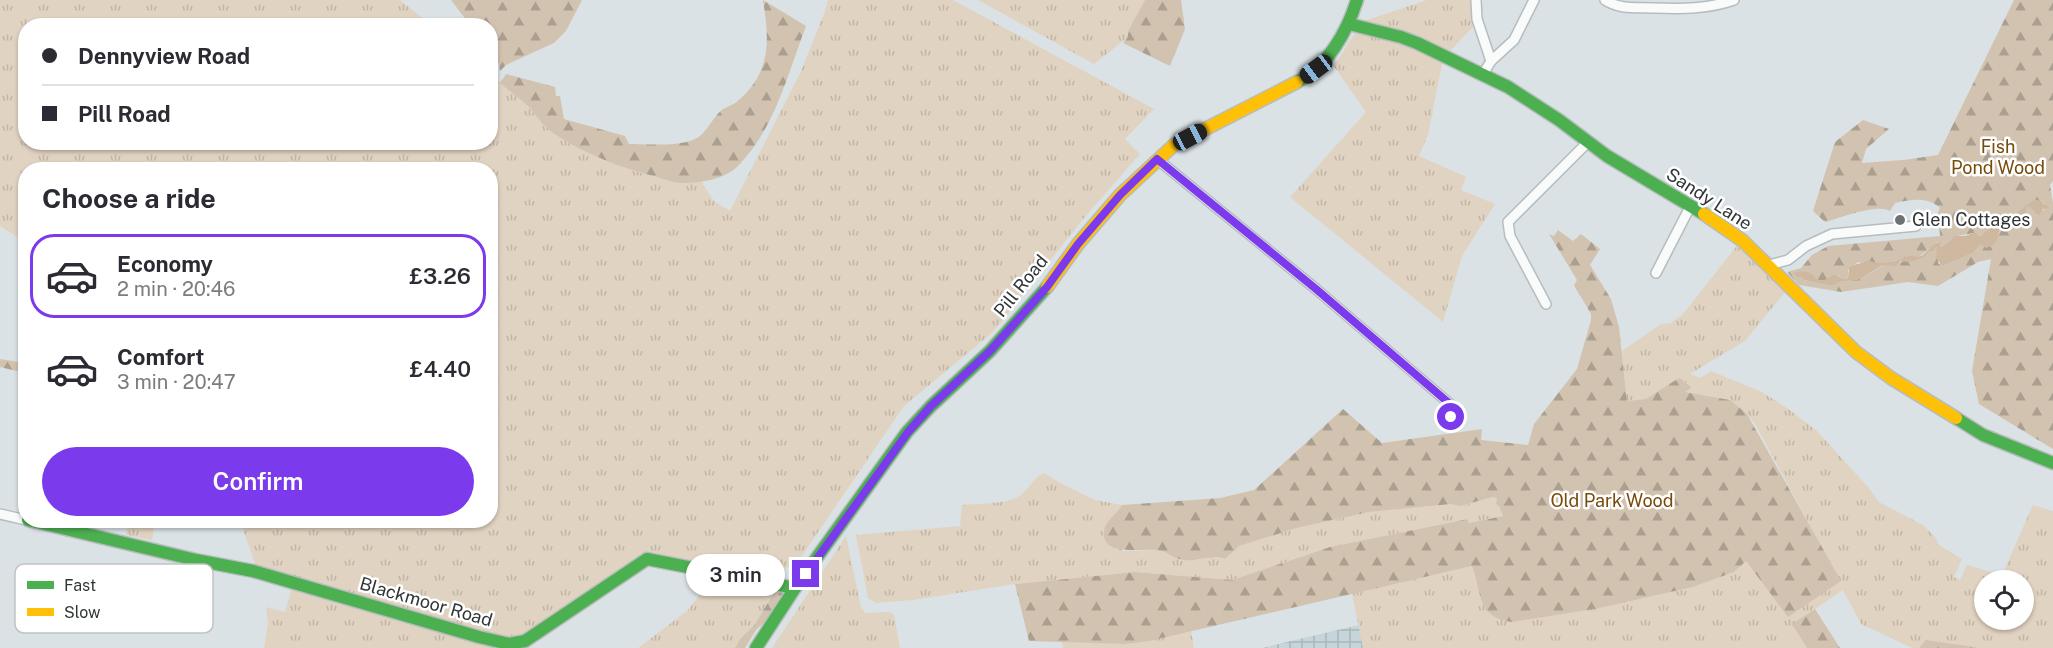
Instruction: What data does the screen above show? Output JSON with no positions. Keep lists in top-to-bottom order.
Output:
{
  "streets": {
    "street": ["Sandy Lane", "Pill Road", "Blackmoor Road"]
  },
  "crossings": [
    ["Sandy Lane", "Pill Road"],
    ["Pill Road", "Blackmoor Road"]
  ],
  "parks": ["Fish Pond Wood", "Old Park Wood"],
  "places": ["Glen Cottages"],
  "legend": ["Fast", "Slow"],
  "page": {
    "banner": ["Dennyview Road", "Pill Road"],
    "heading": "Choose a ride",
    "list": [
      {
        "name": "Economy",
        "note": "2 min · 20:46",
        "value": "£3.26"
      },
      {
        "name": "Comfort",
        "note": "3 min · 20:47",
        "value": "£4.40"
      }
    ],
    "buttons": "Confirm",
    "bubble": "3 min"
  }
}
